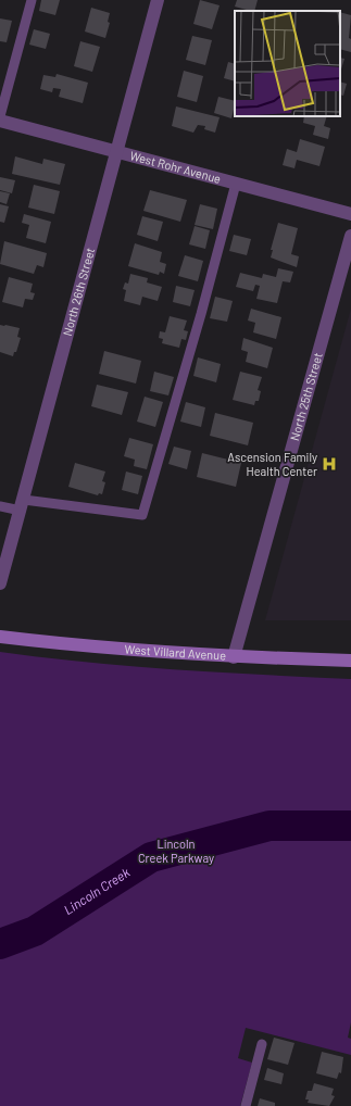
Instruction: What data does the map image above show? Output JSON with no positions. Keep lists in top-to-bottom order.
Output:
{
  "streets": {
    "street": [
      "West Rohr Avenue",
      "North 26th Street",
      "North 25th Street",
      "West Villard Avenue"
    ]
  },
  "crossings": [
    ["West Rohr Avenue", "North 26th Street"],
    ["North 25th Street", "West Villard Avenue"]
  ],
  "water": ["Lincoln Creek"],
  "parks": ["Lincoln Creek Parkway"],
  "places": {
    "hospital": ["Ascension Family Health Center"]
  }
}
